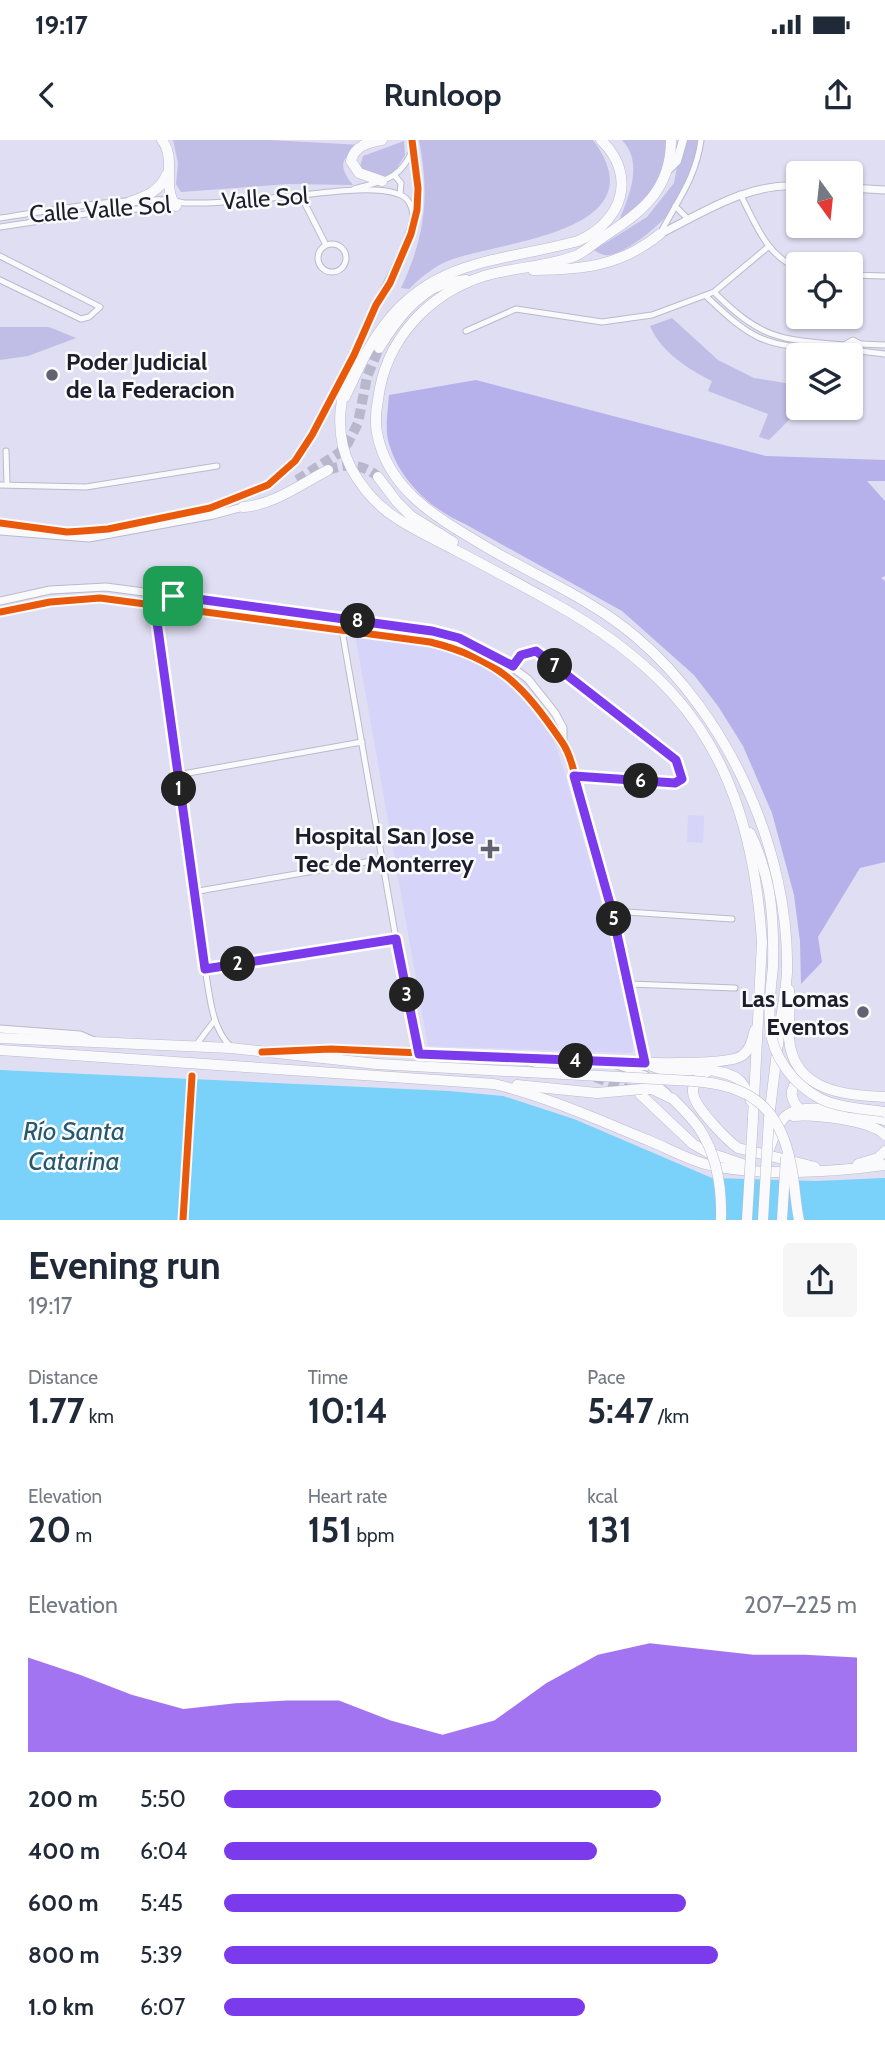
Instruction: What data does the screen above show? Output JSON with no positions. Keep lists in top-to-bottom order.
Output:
{
  "streets": {
    "street": ["Valle Sol", "Calle Valle Sol"]
  },
  "crossings": [
    ["Valle Sol", "Calle Valle Sol"]
  ],
  "water": ["Río Santa Catarina"],
  "places": {
    "other": ["Poder Judicial de la Federacion", "Las Lomas Eventos"],
    "health": ["Hospital San Jose Tec de Monterrey"]
  },
  "north": "bottom",
  "page": {
    "status": "19:17",
    "header": "Runloop",
    "pins": [
      "8",
      "7",
      "6",
      "1",
      "5",
      "2",
      "3",
      "4"
    ],
    "heading": ["Evening run", "19:17"],
    "stats": [
      ["Distance", "1.77 km"],
      ["Time", "10:14"],
      ["Pace", "5:47 /km"],
      ["Elevation", "20 m"],
      ["Heart rate", "151 bpm"],
      ["kcal", "131"]
    ],
    "chart": ["Elevation", "207–225 m"],
    "list": [
      {
        "name": "200 m",
        "note": "5:50"
      },
      {
        "name": "400 m",
        "note": "6:04"
      },
      {
        "name": "600 m",
        "note": "5:45"
      },
      {
        "name": "800 m",
        "note": "5:39"
      },
      {
        "name": "1.0 km",
        "note": "6:07"
      }
    ]
  }
}
